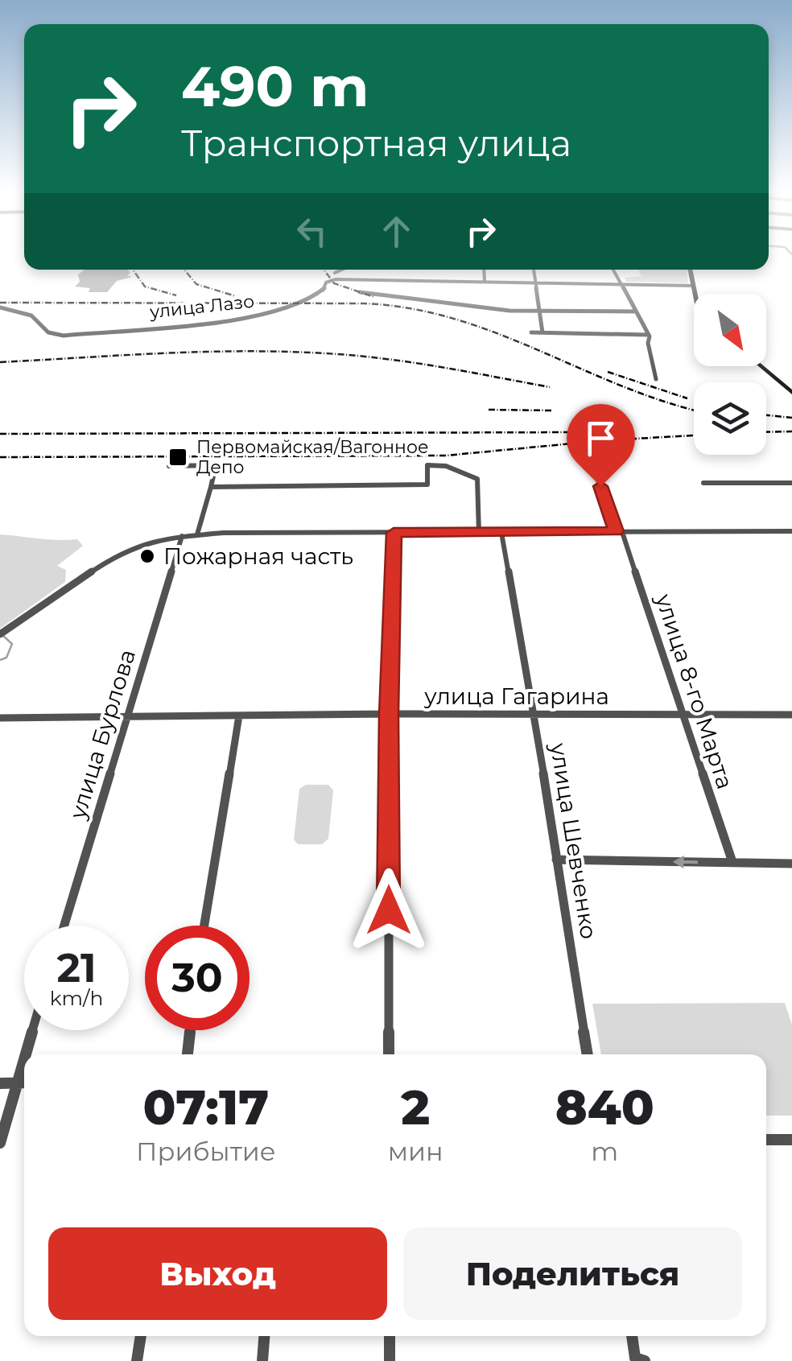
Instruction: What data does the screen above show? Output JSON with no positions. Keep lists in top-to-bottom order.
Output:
{
  "streets": {
    "street": [
      "улица Лазо",
      "улица 8-го Марта",
      "улица Гагарина",
      "улица Бурлова",
      "улица Шевченко"
    ]
  },
  "crossings": [
    ["улица 8-го Марта", "улица Гагарина"],
    ["улица Гагарина", "улица Бурлова"],
    ["улица Гагарина", "улица Шевченко"]
  ],
  "places": {
    "transit": ["Первомайская/Вагонное Депо"],
    "other": ["Пожарная часть"]
  },
  "north": "bottom right",
  "page": {
    "turn": ["490 m", "Транспортная улица"],
    "speed": "21 km/h",
    "limit": "30",
    "eta": [
      "07:17",
      "Прибытие",
      "2",
      "мин",
      "840",
      "m"
    ],
    "buttons": ["Выход", "Поделиться"]
  }
}
